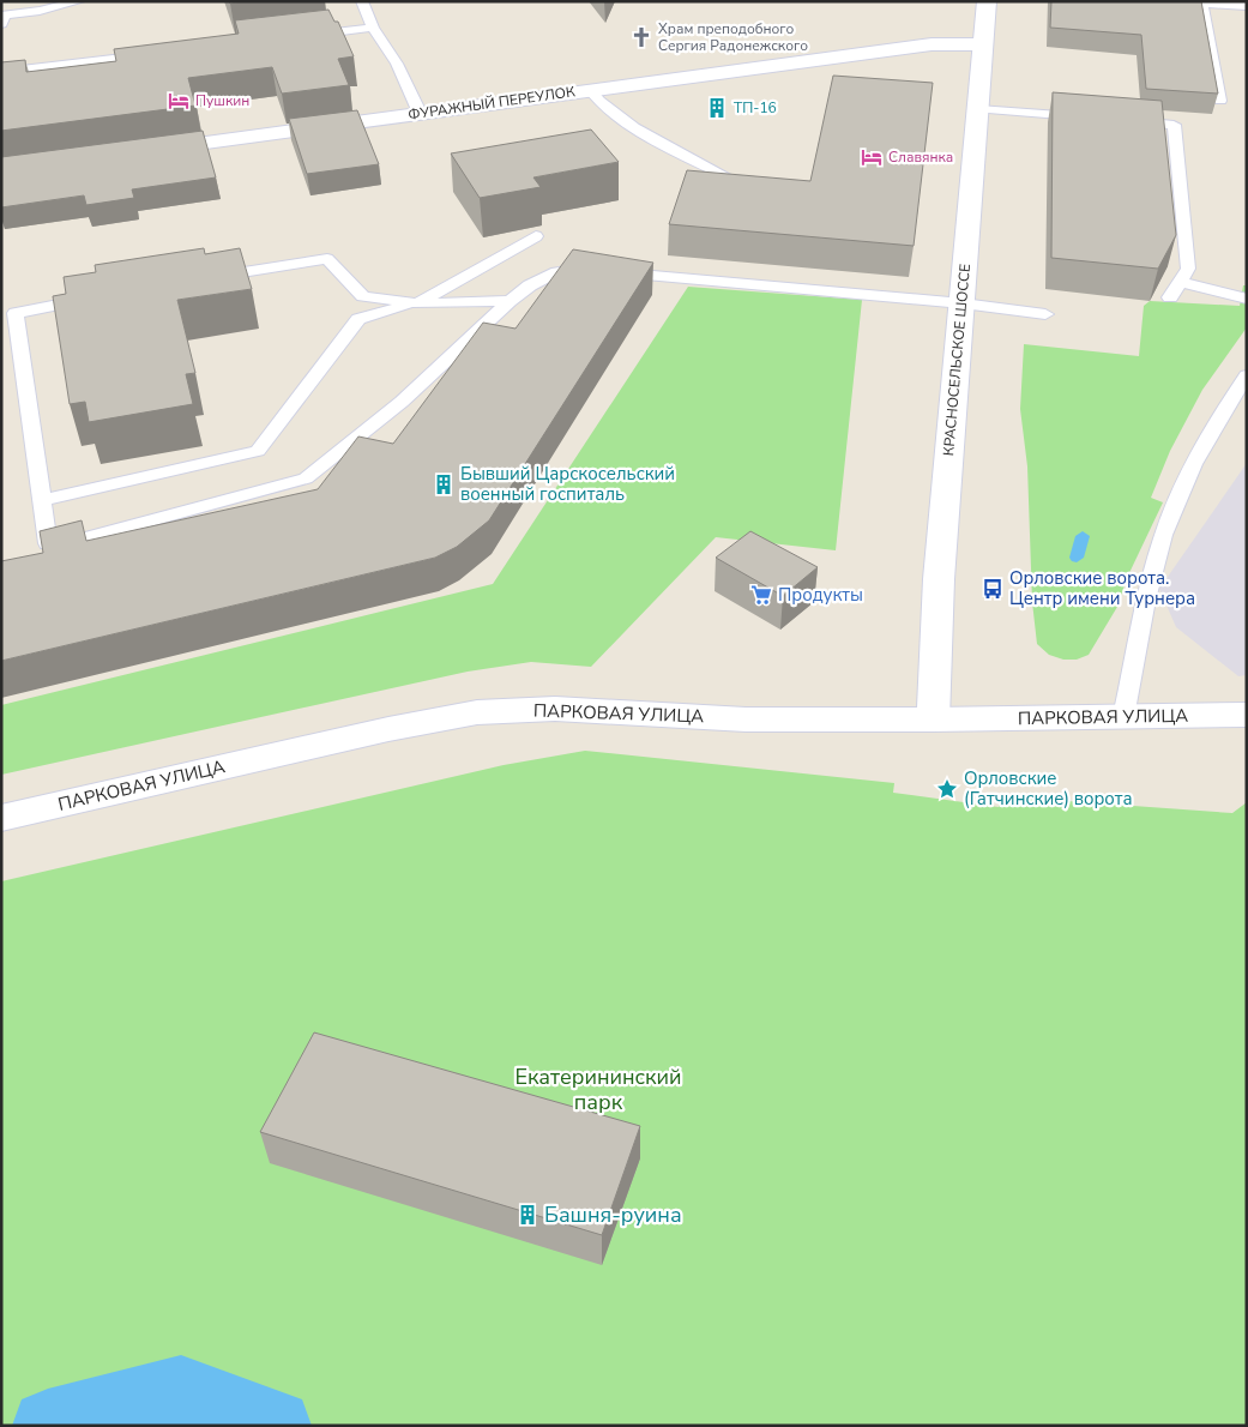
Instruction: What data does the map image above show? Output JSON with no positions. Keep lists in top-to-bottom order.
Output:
{
  "streets": {
    "main road": ["ФУРАЖНЫЙ ПЕРЕУЛОК", "КРАСНОСЕЛЬСКОЕ ШОССЕ", "ПАРКОВАЯ УЛИЦА"]
  },
  "crossings": [
    ["ФУРАЖНЫЙ ПЕРЕУЛОК", "КРАСНОСЕЛЬСКОЕ ШОССЕ"],
    ["КРАСНОСЕЛЬСКОЕ ШОССЕ", "ПАРКОВАЯ УЛИЦА"]
  ],
  "parks": ["Екатерининский парк"],
  "places": {
    "church": ["Храм преподобного Сергия Радонежского"],
    "hotel": ["Пушкин", "Славянка"],
    "building": ["ТП-16", "Бывший Царскосельский военный госпиталь", "Башня-руина"],
    "bus stop": ["Орловские ворота. Центр имени Турнера"],
    "supermarket": ["Продукты"],
    "place": ["Орловские (Гатчинские) ворота"]
  }
}
